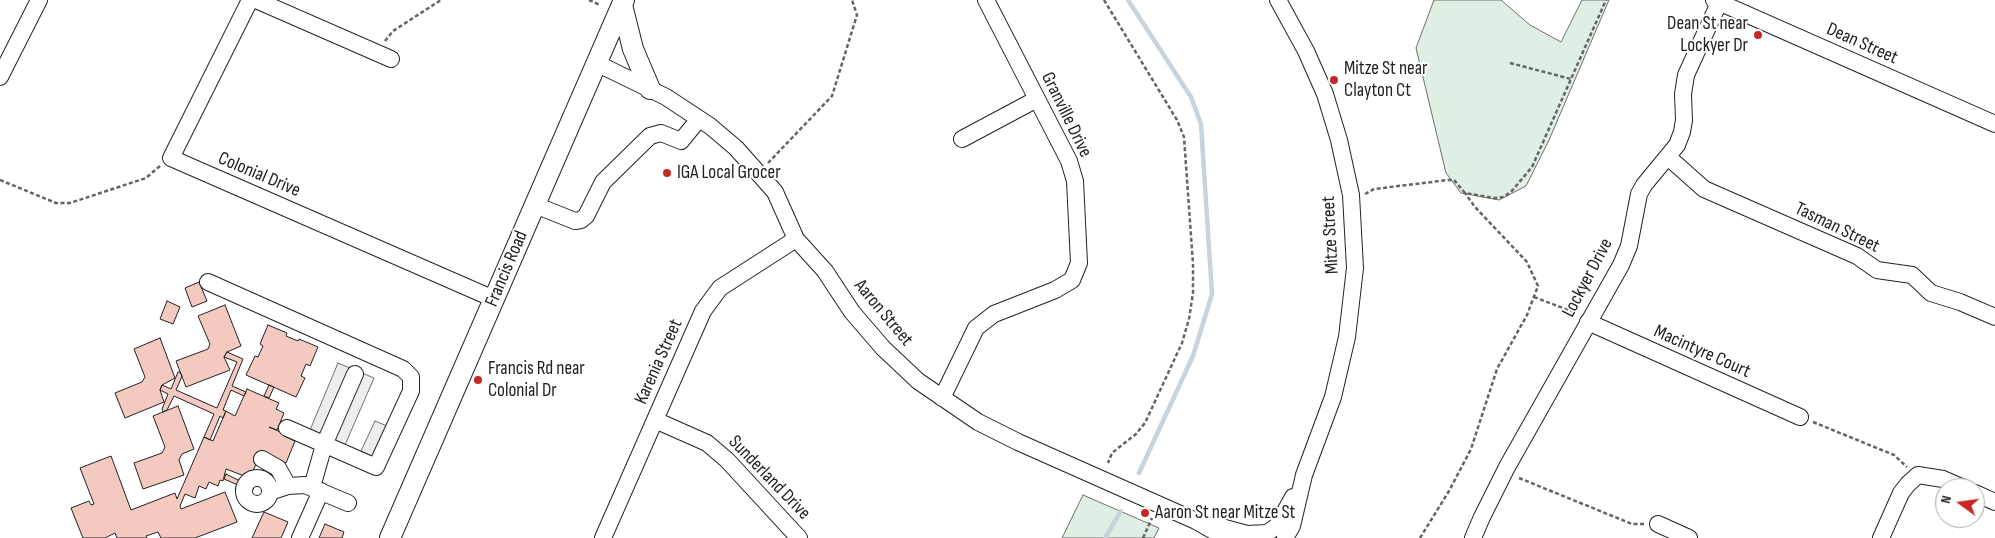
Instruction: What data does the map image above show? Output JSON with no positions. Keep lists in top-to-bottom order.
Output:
{
  "streets": {
    "main road": ["Francis Road"],
    "street": [
      "Dean Street",
      "Granville Drive",
      "Colonial Drive",
      "Tasman Street",
      "Mitze Street",
      "Lockyer Drive",
      "Aaron Street",
      "Macintyre Court",
      "Karenia Street",
      "Sunderland Drive"
    ]
  },
  "crossings": [
    ["Dean Street", "Lockyer Drive"],
    ["Granville Drive", "Aaron Street"],
    ["Colonial Drive", "Francis Road"],
    ["Tasman Street", "Lockyer Drive"],
    ["Mitze Street", "Aaron Street"],
    ["Francis Road", "Aaron Street"],
    ["Lockyer Drive", "Macintyre Court"],
    ["Aaron Street", "Karenia Street"],
    ["Karenia Street", "Sunderland Drive"]
  ],
  "places": [
    "Dean St near Lockyer Dr",
    "Mitze St near Clayton Ct",
    "IGA Local Grocer",
    "Francis Rd near Colonial Dr",
    "Aaron St near Mitze St"
  ],
  "north": "left"
}
